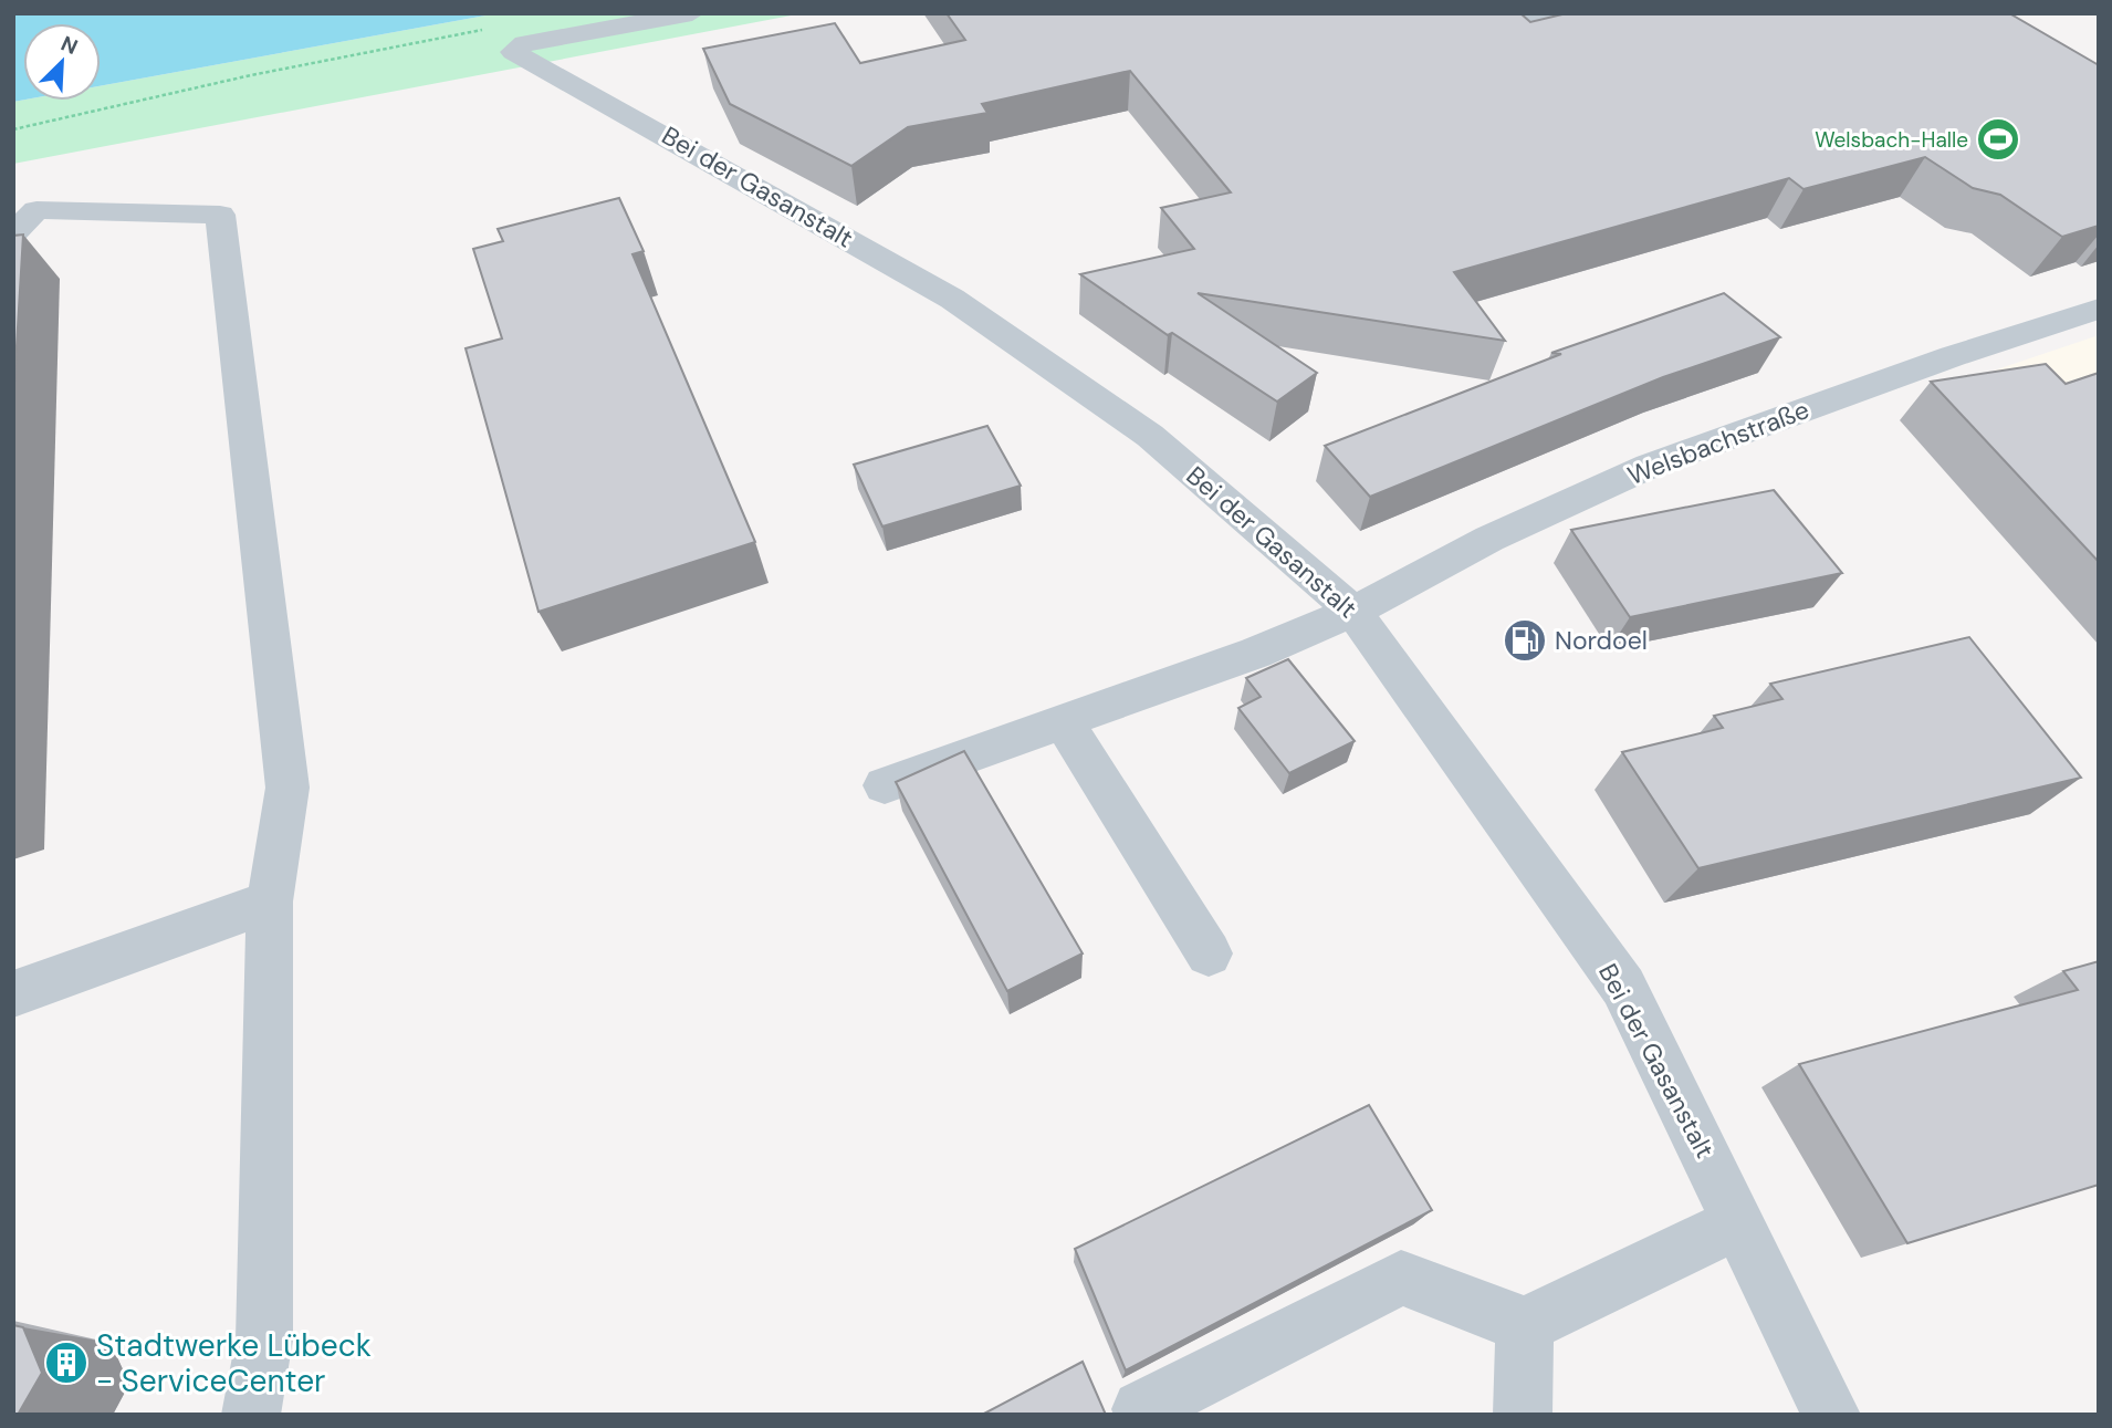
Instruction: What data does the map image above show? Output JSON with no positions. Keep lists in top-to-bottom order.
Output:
{
  "streets": {
    "street": ["Bei der Gasanstalt", "Welsbachstraße"]
  },
  "crossings": [
    ["Bei der Gasanstalt", "Welsbachstraße"]
  ],
  "places": {
    "sports": ["Welsbach-Halle"],
    "fuel station": ["Nordoel"],
    "building": ["Stadtwerke Lübeck - ServiceCenter"]
  },
  "north": "top right"
}
